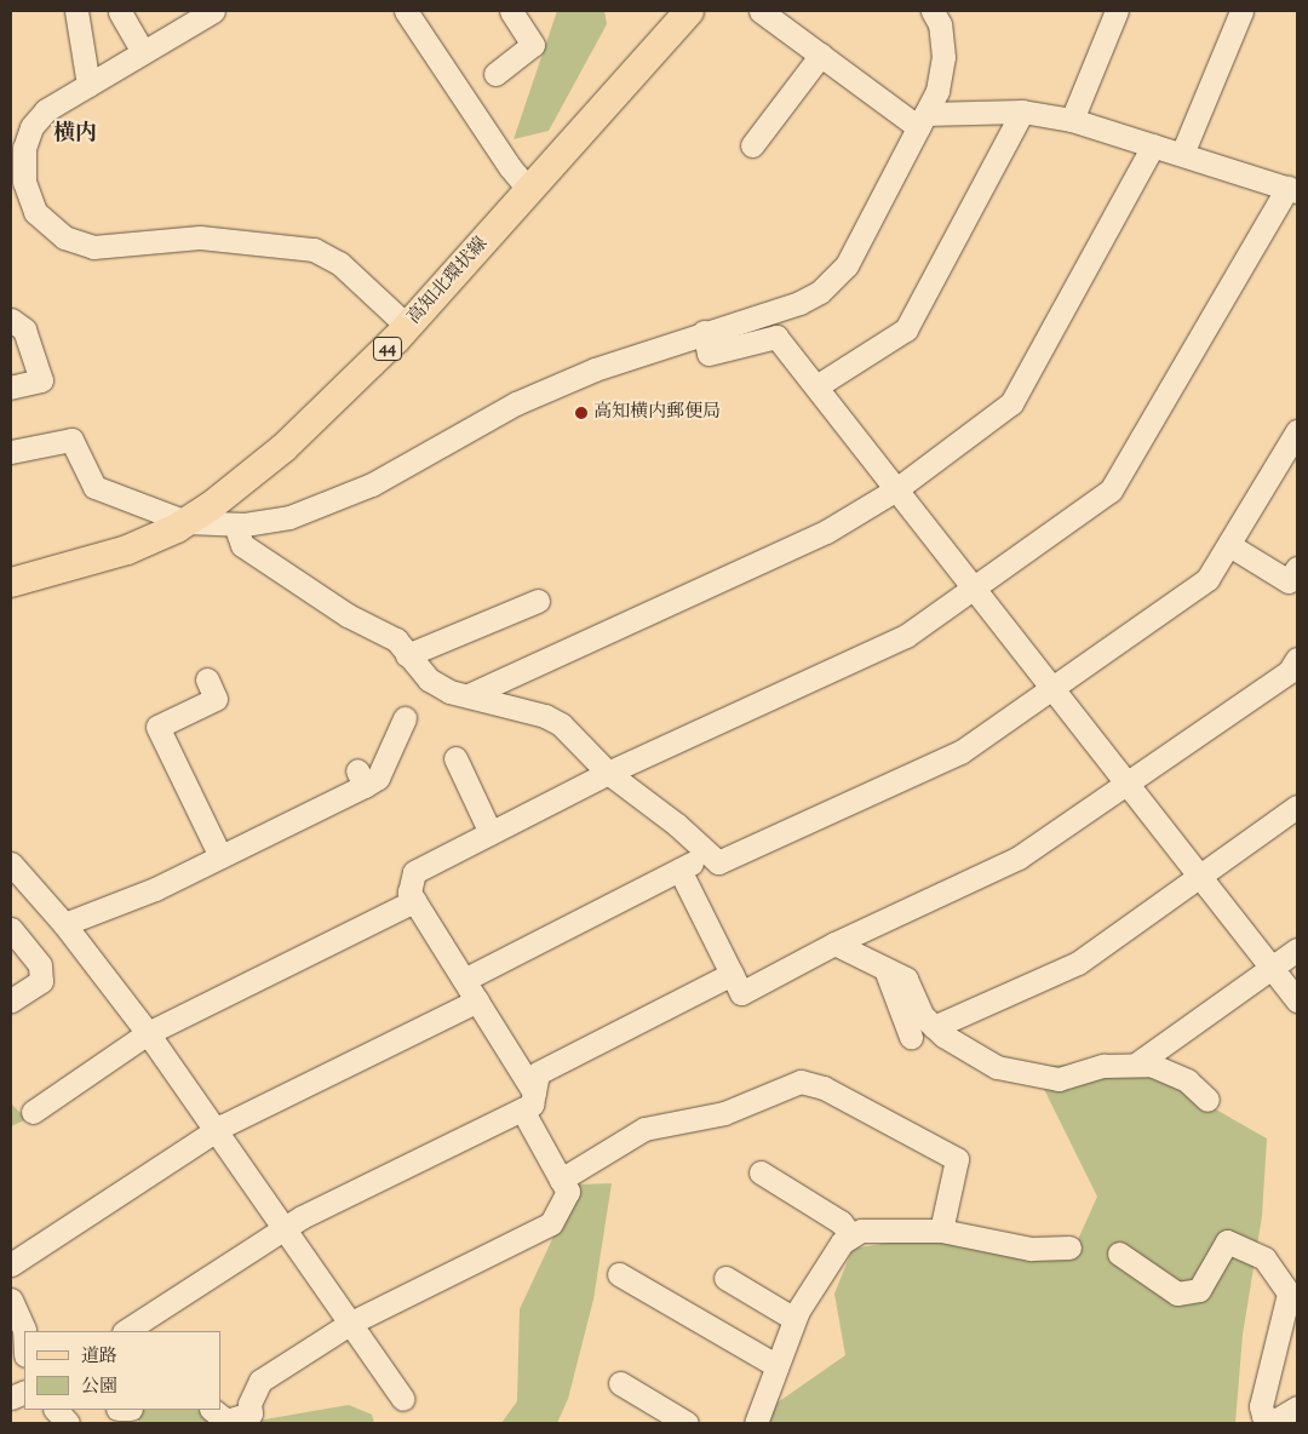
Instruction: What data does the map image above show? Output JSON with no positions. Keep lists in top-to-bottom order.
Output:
{
  "streets": {
    "main road": ["高知北環状線", "44"]
  },
  "districts": ["横内"],
  "places": ["高知横内郵便局"],
  "legend": ["道路", "公園"]
}
